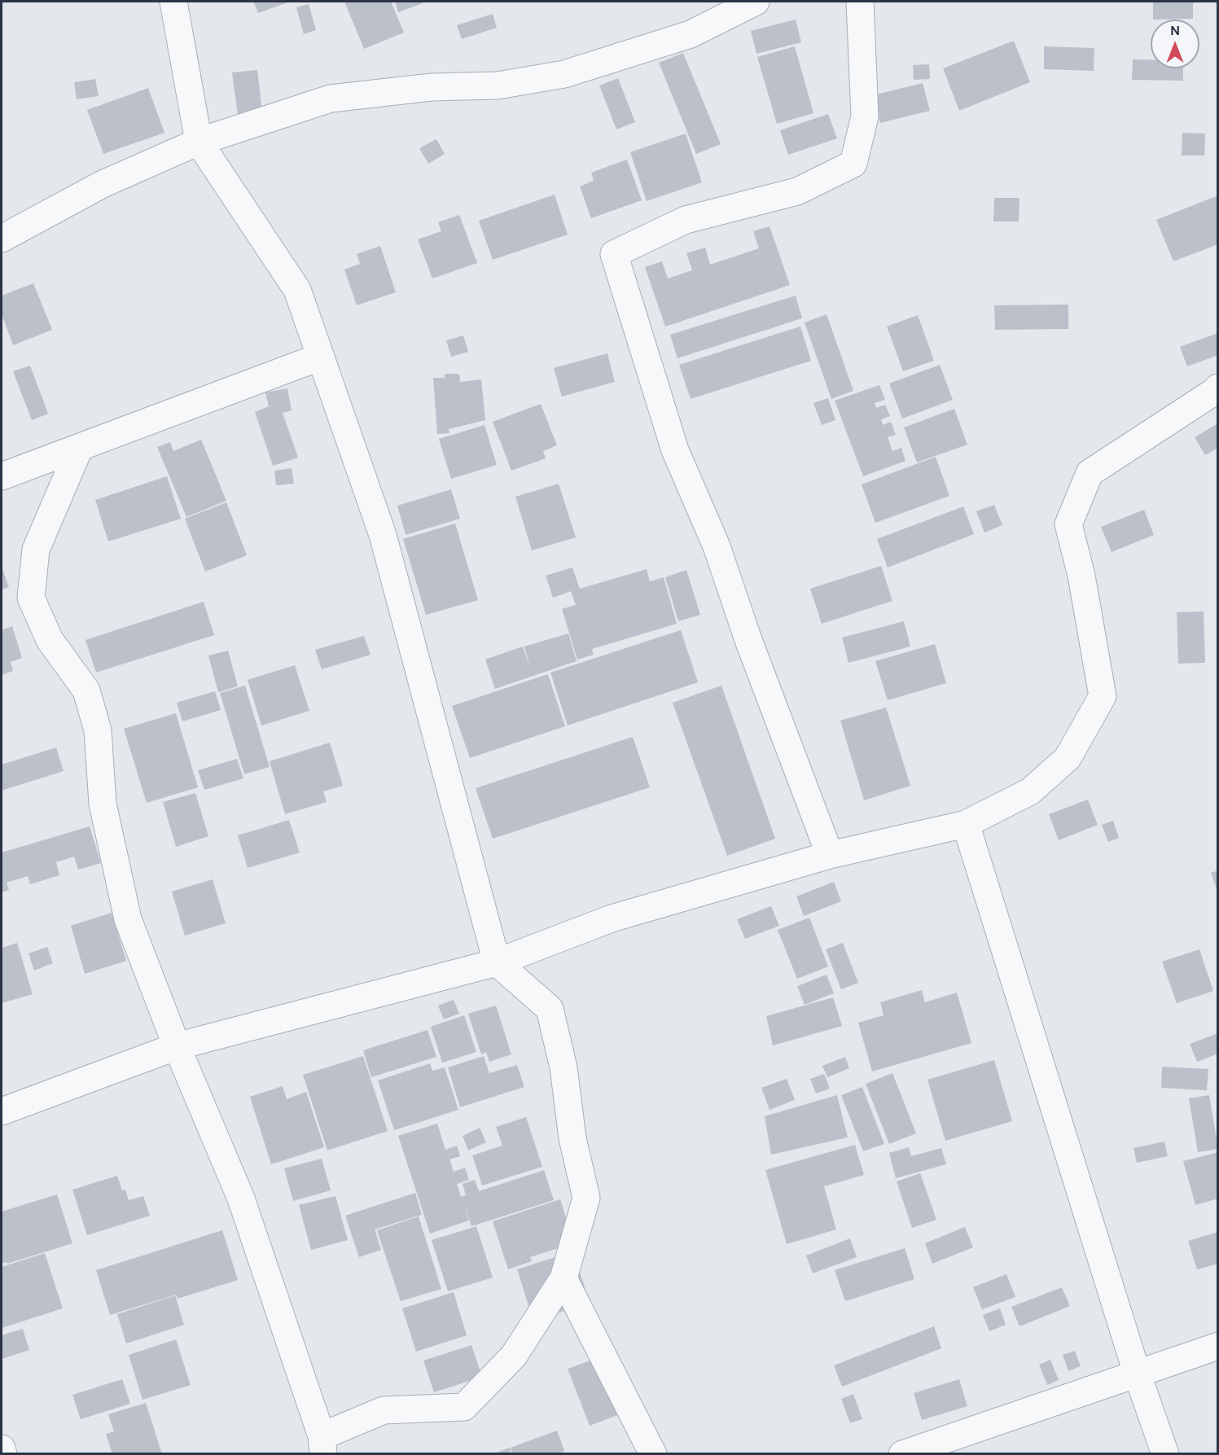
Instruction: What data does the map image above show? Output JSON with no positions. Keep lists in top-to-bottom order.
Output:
{
  "north": "top"
}
